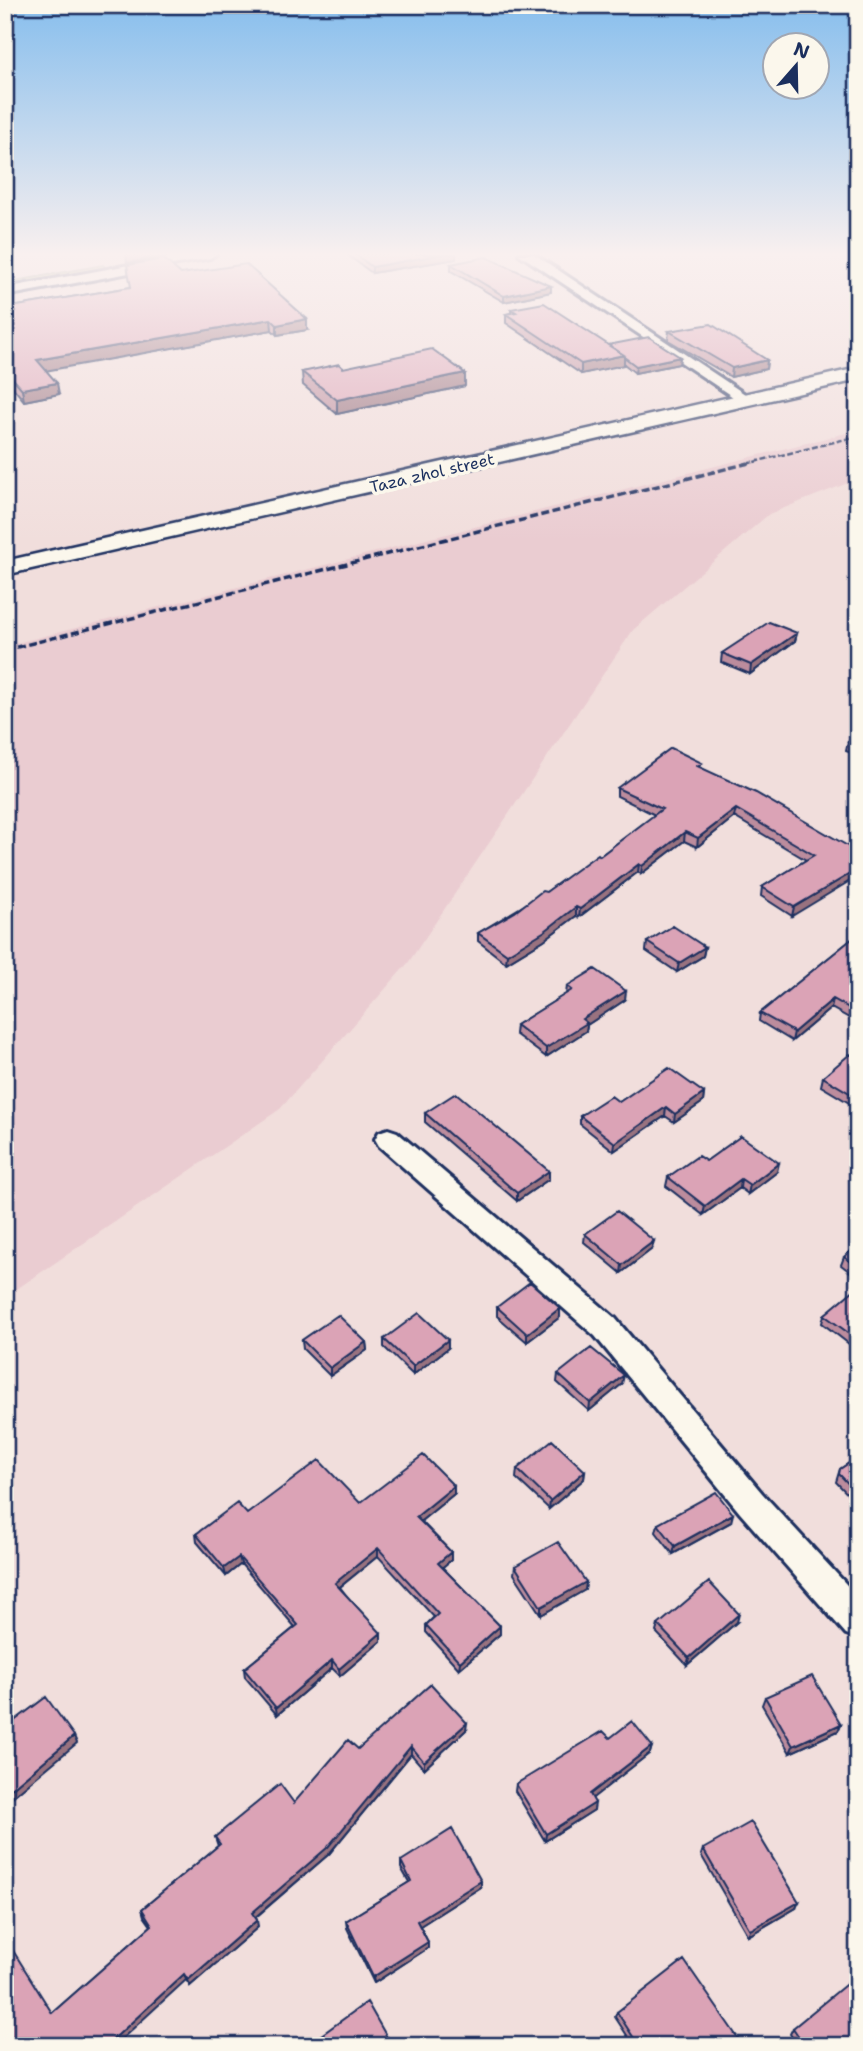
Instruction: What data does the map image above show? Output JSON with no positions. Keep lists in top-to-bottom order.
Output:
{
  "streets": {
    "main road": ["Taza zhol street"]
  },
  "north": "top"
}
